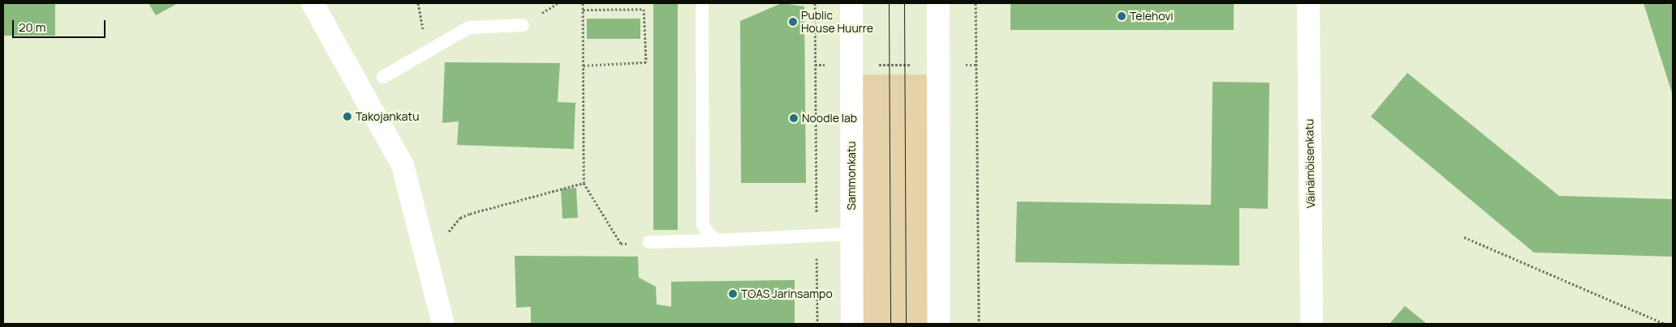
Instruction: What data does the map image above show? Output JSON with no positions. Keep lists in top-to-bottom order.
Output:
{
  "streets": {
    "street": ["Väinämöisenkatu", "Sammonkatu"]
  },
  "places": [
    "Telehovi",
    "Public House Huurre",
    "Takojankatu",
    "Noodle lab",
    "TOAS Jarinsampo"
  ],
  "scale_bar": "20 m"
}
